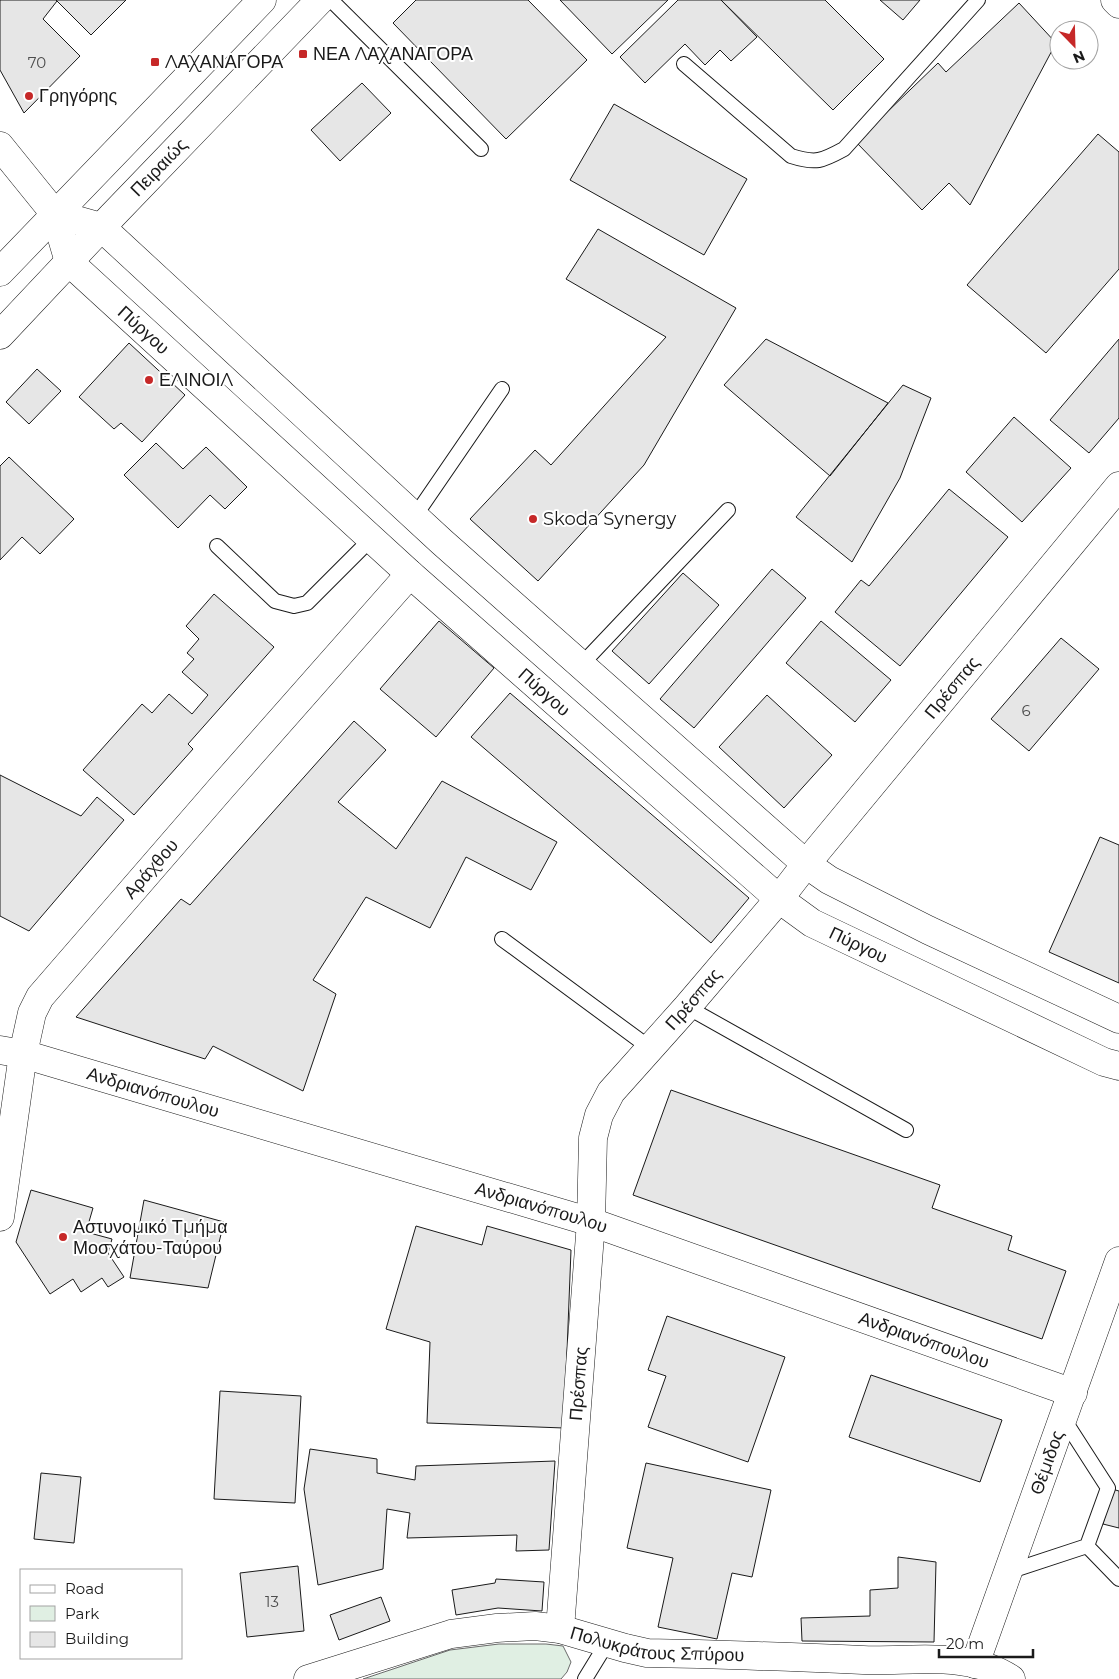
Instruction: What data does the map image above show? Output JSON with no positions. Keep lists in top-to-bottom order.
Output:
{
  "streets": {
    "street": [
      "Πειραιώς",
      "Πύργου",
      "Πρέσπας",
      "Αράχθου",
      "Ανδριανόπουλου",
      "Θέμιδος",
      "Πολυκράτους Σπύρου"
    ]
  },
  "crossings": [
    ["Πειραιώς", "Πύργου"],
    ["Πύργου", "Πρέσπας"],
    ["Πύργου", "Αράχθου"],
    ["Πρέσπας", "Ανδριανόπουλου"],
    ["Πρέσπας", "Πολυκράτους Σπύρου"],
    ["Αράχθου", "Ανδριανόπουλου"],
    ["Ανδριανόπουλου", "Θέμιδος"],
    ["Θέμιδος", "Πολυκράτους Σπύρου"]
  ],
  "places": {
    "transit": ["ΝΕΑ ΛΑΧΑΝΑΓΟΡΑ", "ΛΑΧΑΝΑΓΟΡΑ"],
    "other": [
      "Γρηγόρης",
      "ΕΛΙΝΟΙΛ",
      "Skoda Synergy",
      "Αστυνομικό Τμήμα Μοσχάτου-Ταύρου"
    ]
  },
  "house_numbers": ["70", "6", "13"],
  "legend": ["Road", "Park", "Building"],
  "scale_bar": "20 m",
  "north": "bottom right"
}
